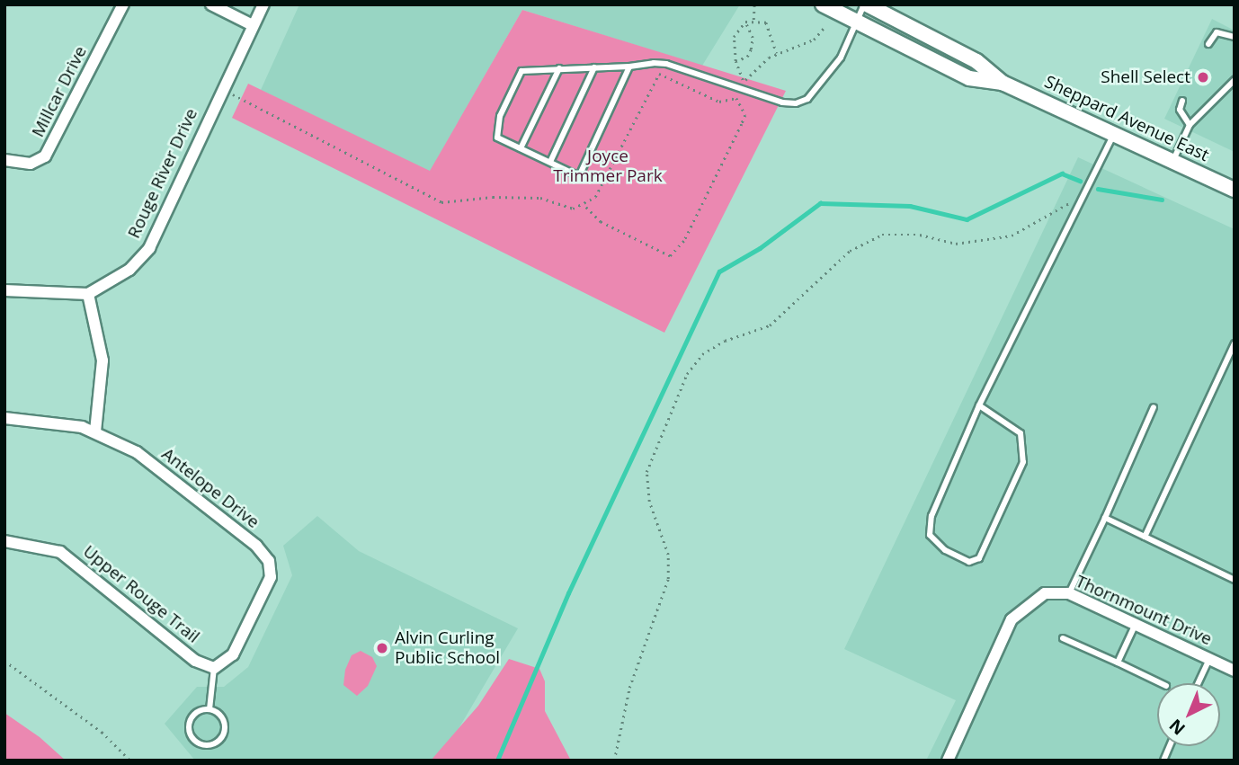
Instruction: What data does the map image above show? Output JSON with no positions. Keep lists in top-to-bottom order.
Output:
{
  "streets": {
    "main road": ["Sheppard Avenue East"],
    "street": [
      "Millcar Drive",
      "Rouge River Drive",
      "Antelope Drive",
      "Upper Rouge Trail",
      "Thornmount Drive"
    ]
  },
  "crossings": [
    ["Antelope Drive", "Upper Rouge Trail"]
  ],
  "parks": ["Joyce Trimmer Park"],
  "places": ["Shell Select", "Alvin Curling Public School"],
  "north": "bottom left"
}
